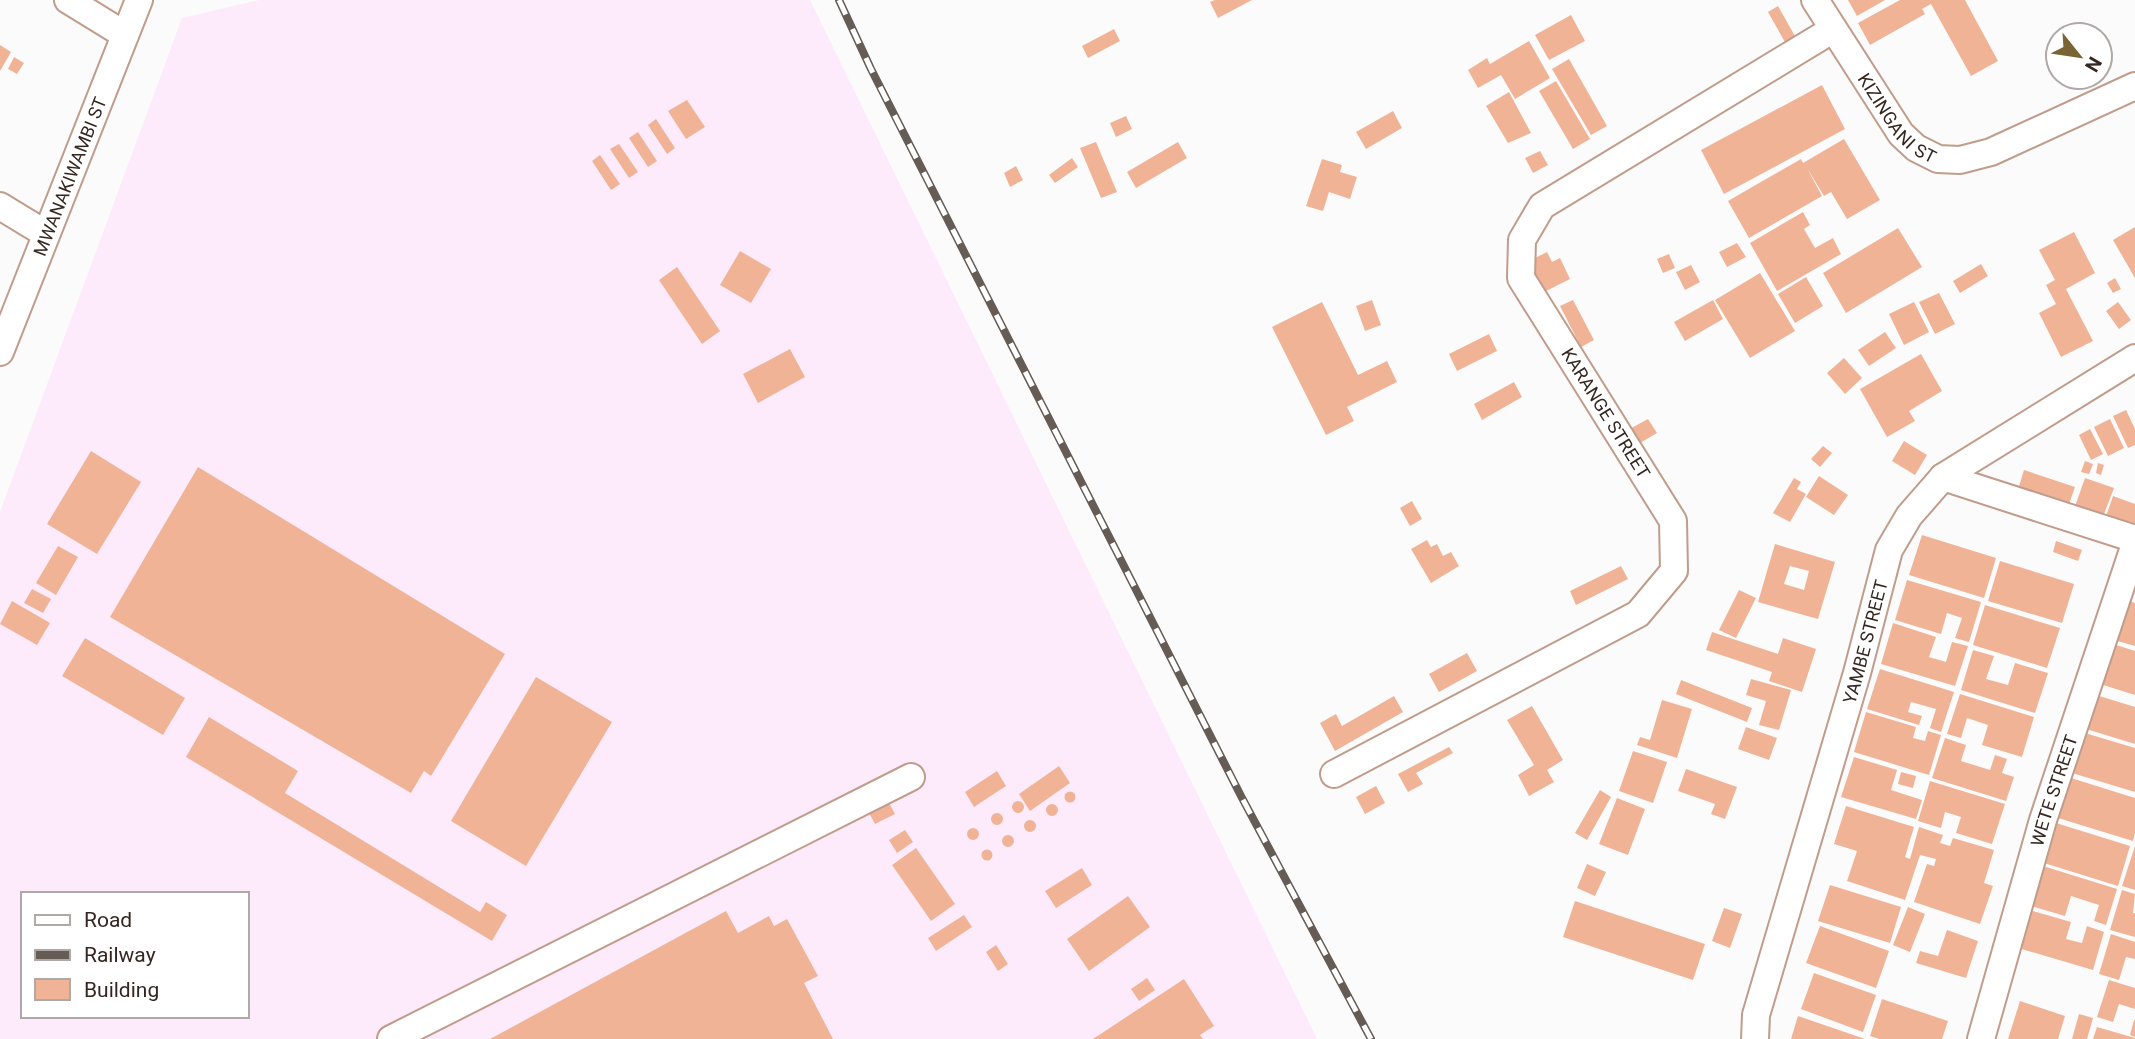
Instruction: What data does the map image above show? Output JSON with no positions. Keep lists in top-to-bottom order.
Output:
{
  "streets": {
    "street": [
      "KIZINGANI ST",
      "MWANAKIWAMBI ST",
      "KARANGE STREET",
      "YAMBE STREET",
      "WETE STREET"
    ]
  },
  "crossings": [
    ["KIZINGANI ST", "KARANGE STREET"]
  ],
  "legend": ["Road", "Railway", "Building"],
  "north": "bottom right"
}
